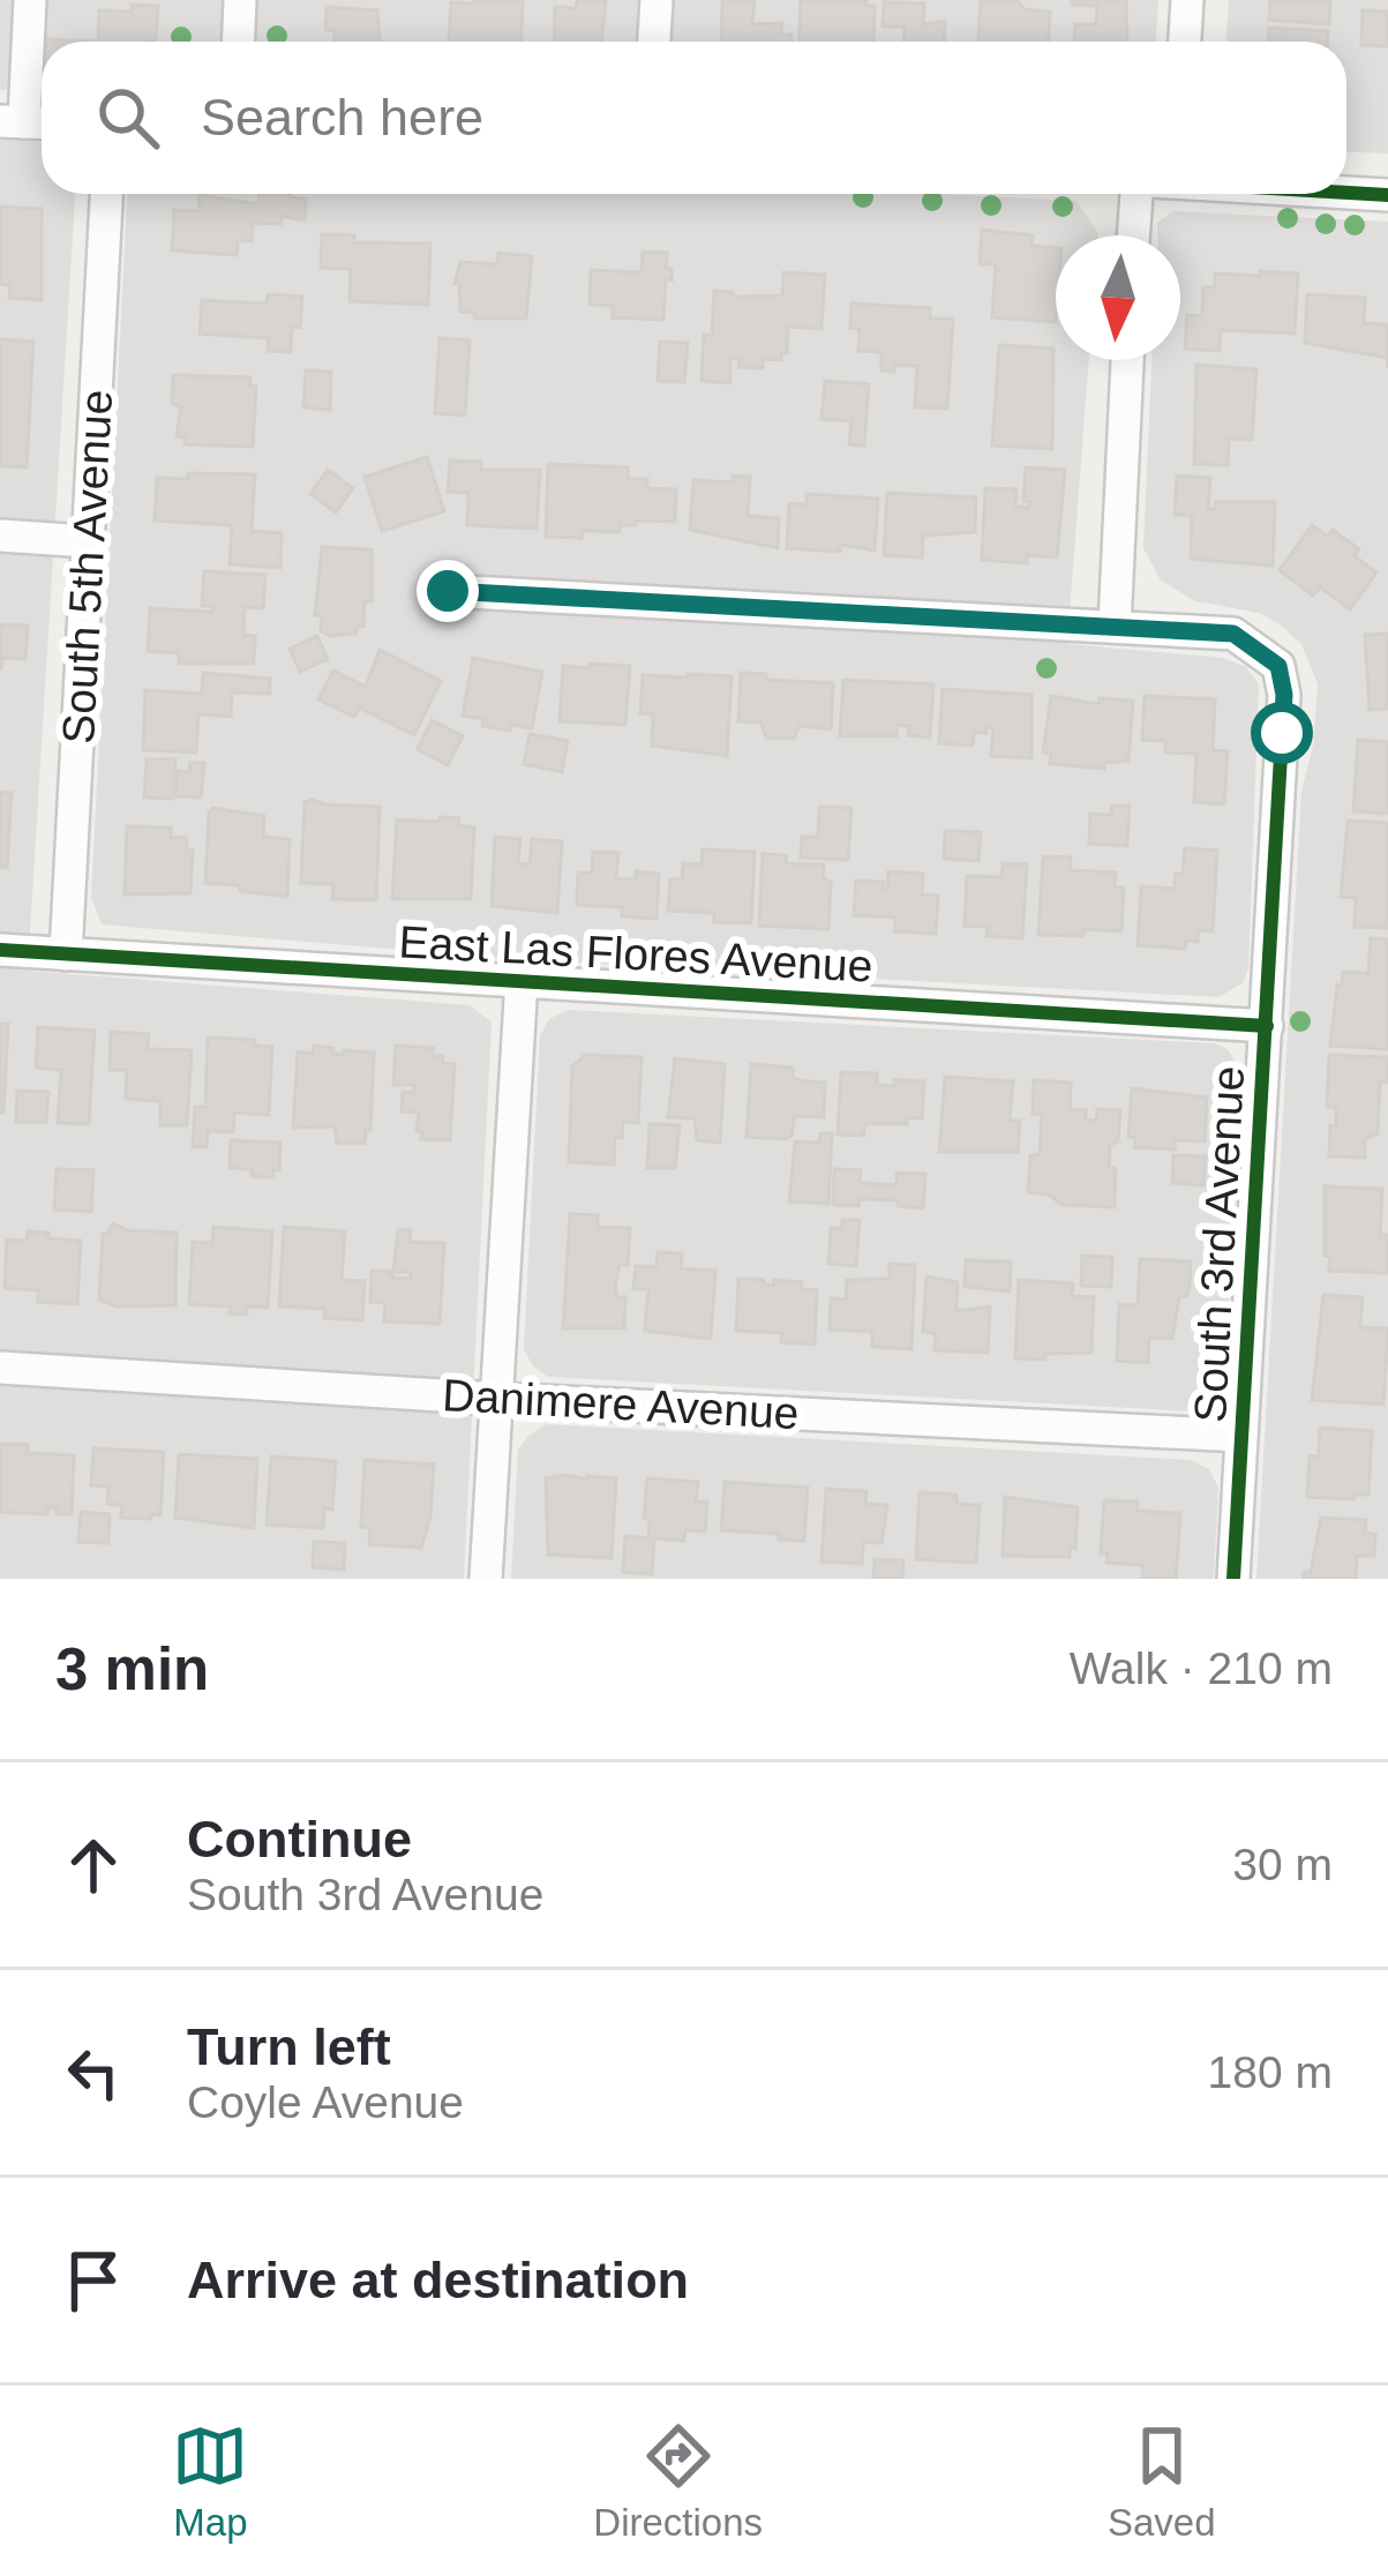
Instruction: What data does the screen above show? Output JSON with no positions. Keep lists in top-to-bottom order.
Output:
{
  "streets": {
    "street": [
      "South 5th Avenue",
      "East Las Flores Avenue",
      "South 3rd Avenue",
      "Danimere Avenue"
    ]
  },
  "crossings": [
    ["South 5th Avenue", "East Las Flores Avenue"],
    ["East Las Flores Avenue", "South 3rd Avenue"],
    ["South 3rd Avenue", "Danimere Avenue"]
  ],
  "north": "bottom",
  "page": {
    "search": "Search here",
    "heading": ["3 min", "Walk · 210 m"],
    "list": [
      ["Continue", "South 3rd Avenue", "30 m"],
      ["Turn left", "Coyle Avenue", "180 m"],
      "Arrive at destination"
    ],
    "nav": ["Map", "Directions", "Saved"]
  }
}
